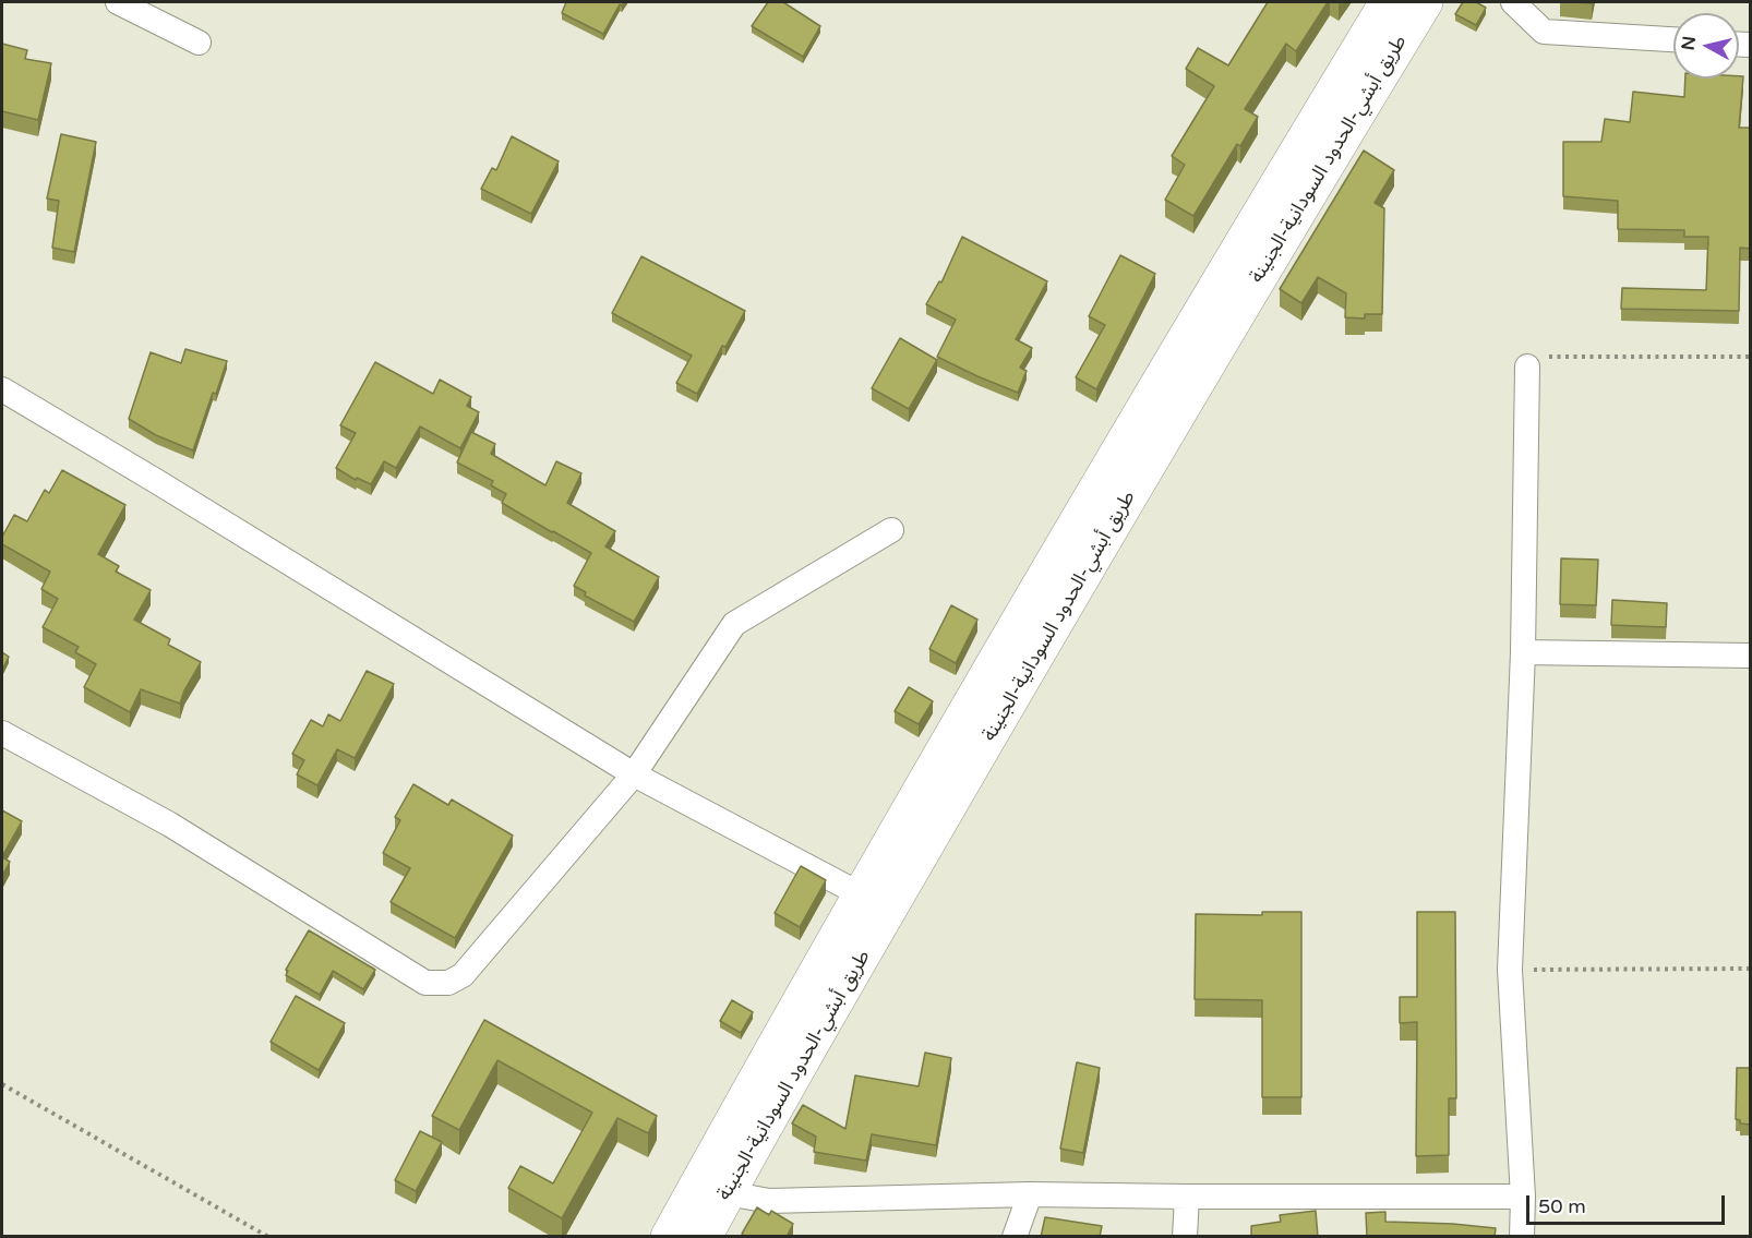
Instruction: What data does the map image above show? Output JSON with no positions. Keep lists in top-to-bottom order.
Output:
{
  "streets": {
    "highway": ["طريق أبشي-الحدود السودانية-الجنينة"]
  },
  "scale_bar": "50 m",
  "north": "left"
}
